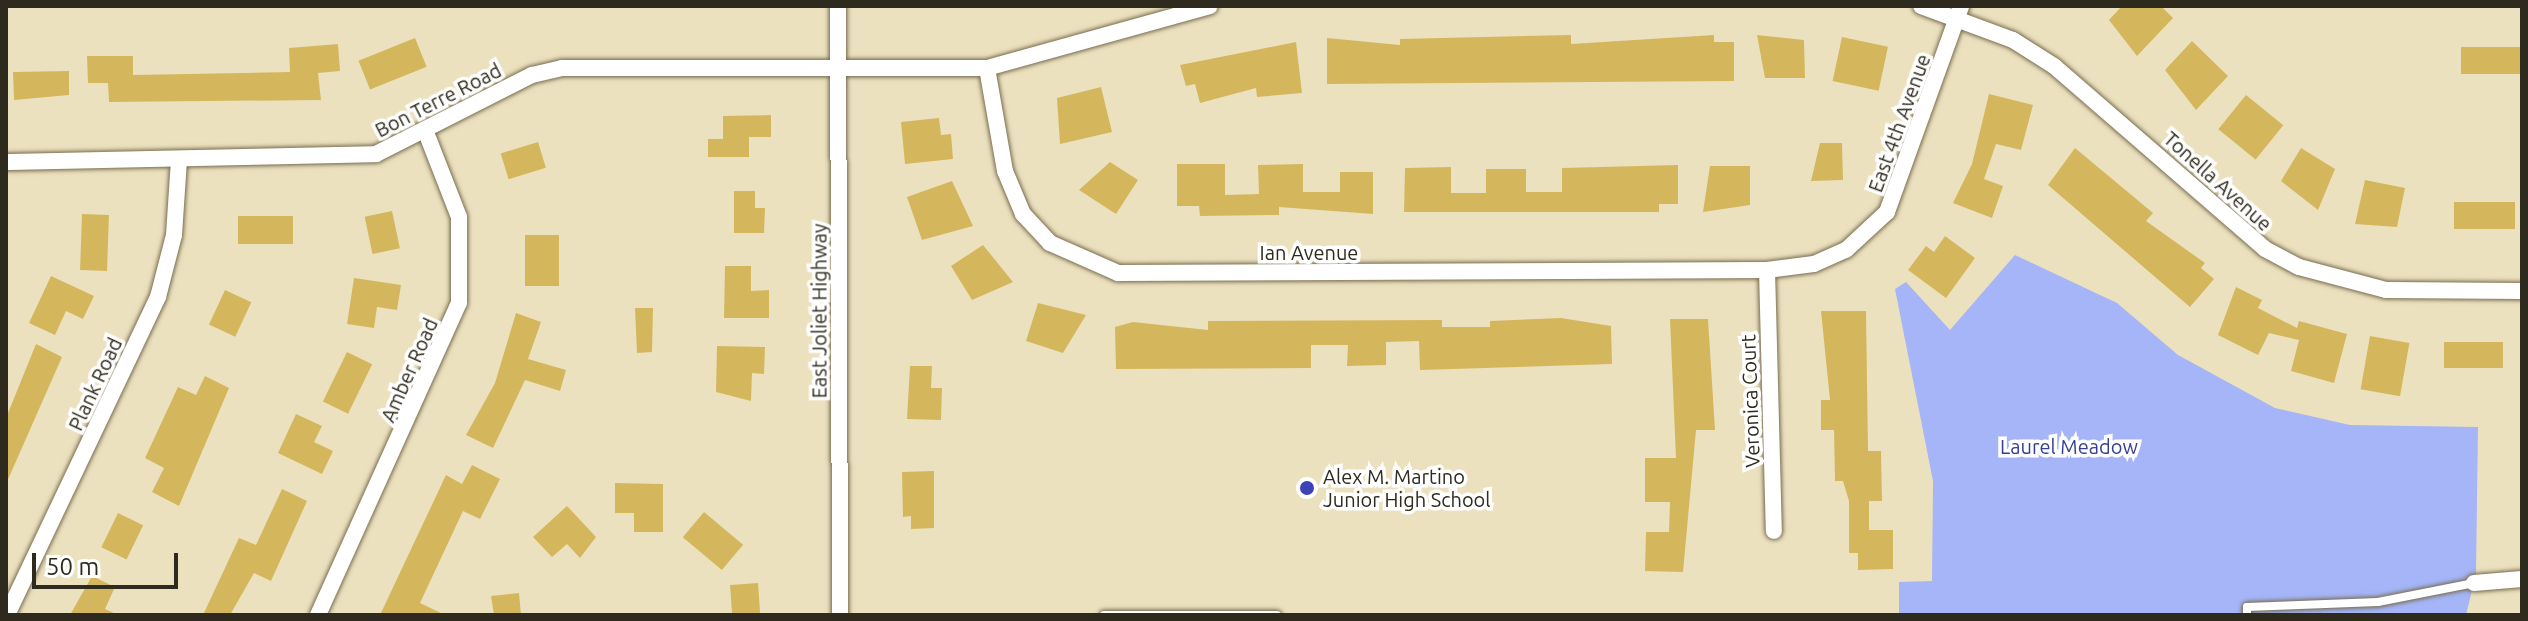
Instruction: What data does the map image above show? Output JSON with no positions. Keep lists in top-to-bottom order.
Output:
{
  "streets": {
    "street": [
      "Bon Terre Road",
      "East 4th Avenue",
      "Tonella Avenue",
      "Ian Avenue",
      "East Joliet Highway",
      "Amber Road",
      "Plank Road",
      "Veronica Court"
    ]
  },
  "crossings": [
    ["Bon Terre Road", "East Joliet Highway"],
    ["Bon Terre Road", "Amber Road"],
    ["Bon Terre Road", "Plank Road"],
    ["East 4th Avenue", "Tonella Avenue"],
    ["East 4th Avenue", "Ian Avenue"],
    ["East 4th Avenue", "Veronica Court"],
    ["Ian Avenue", "Veronica Court"]
  ],
  "parks": ["Laurel Meadow"],
  "places": ["Alex M. Martino Junior High School"],
  "scale_bar": "50 m"
}
